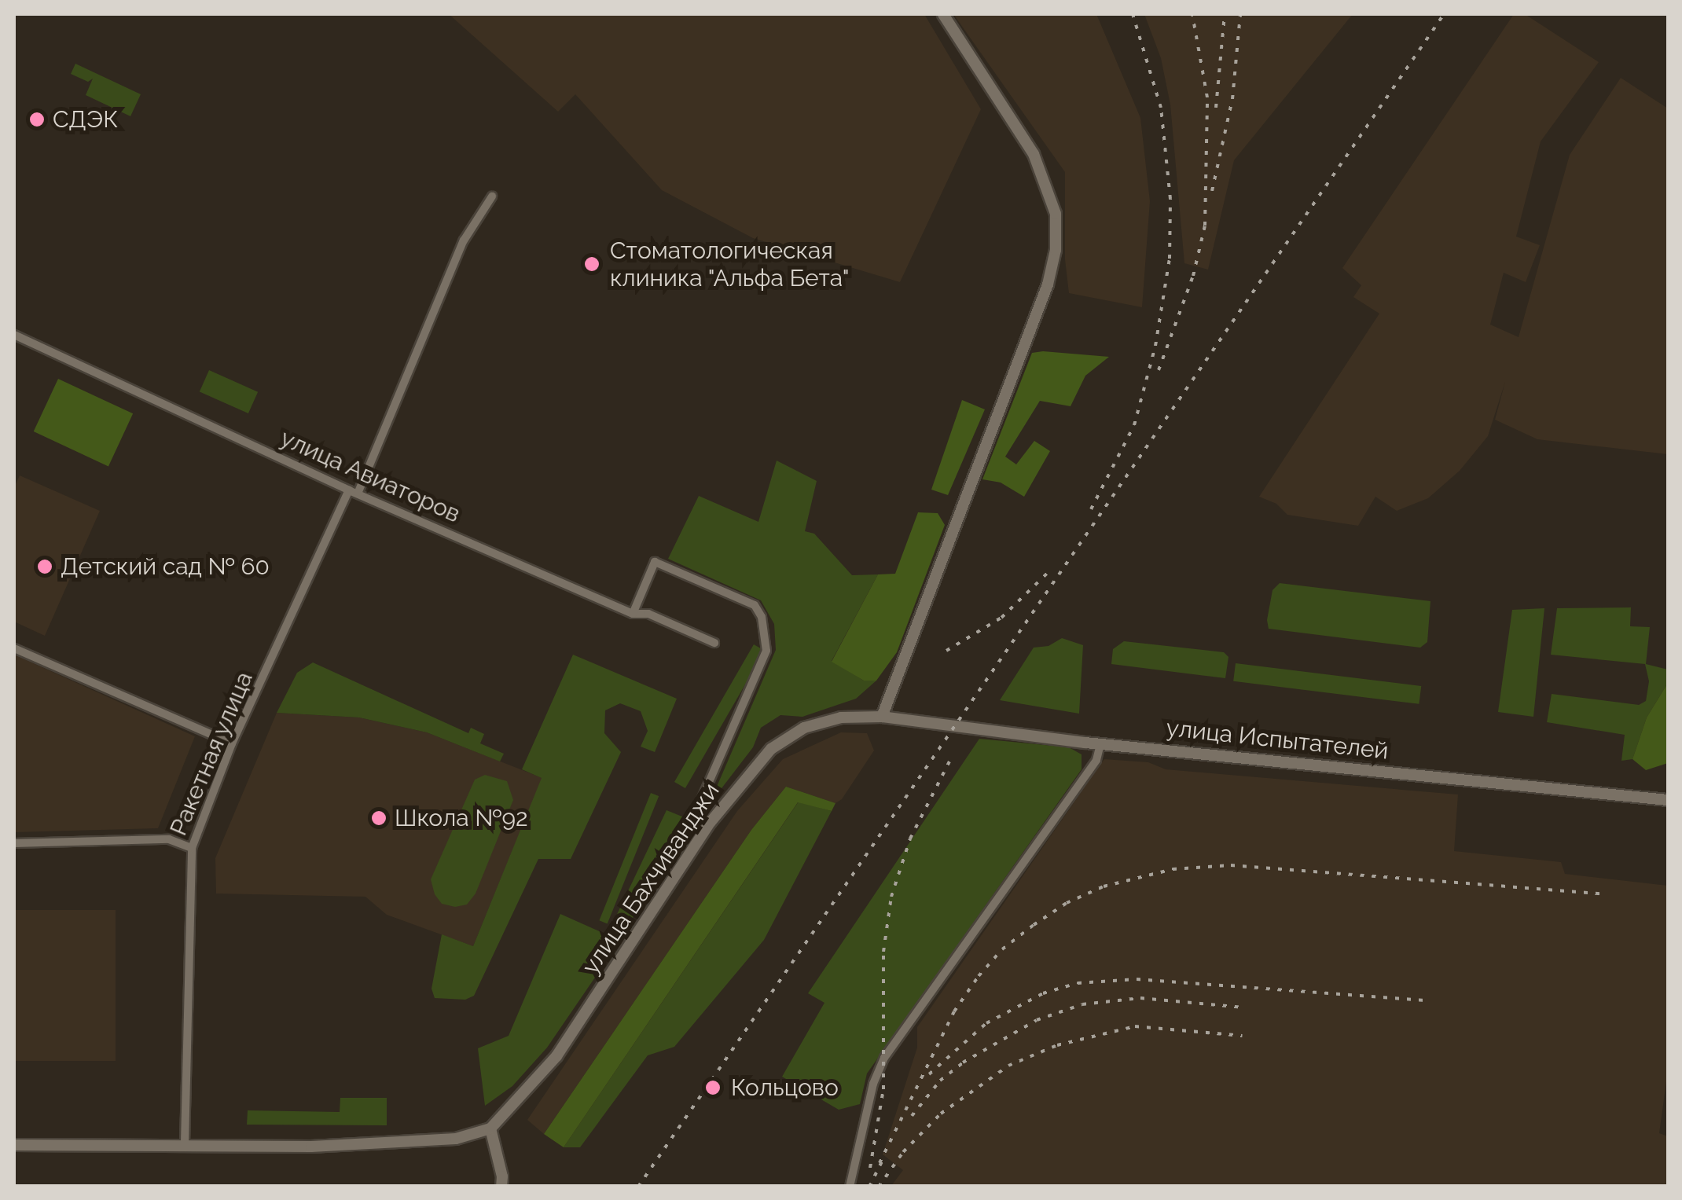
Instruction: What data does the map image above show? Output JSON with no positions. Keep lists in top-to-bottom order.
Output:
{
  "streets": {
    "main road": ["улица Испытателей", "улица Бахчиванджи"],
    "street": ["улица Авиаторов", "Ракетная улица"]
  },
  "crossings": [
    ["улица Авиаторов", "Ракетная улица"],
    ["улица Испытателей", "улица Бахчиванджи"]
  ],
  "places": [
    "СДЭК",
    "Стоматологическая клиника \"Альфа Бета\"",
    "Детский сад № 60",
    "Школа №92",
    "Кольцово"
  ]
}
